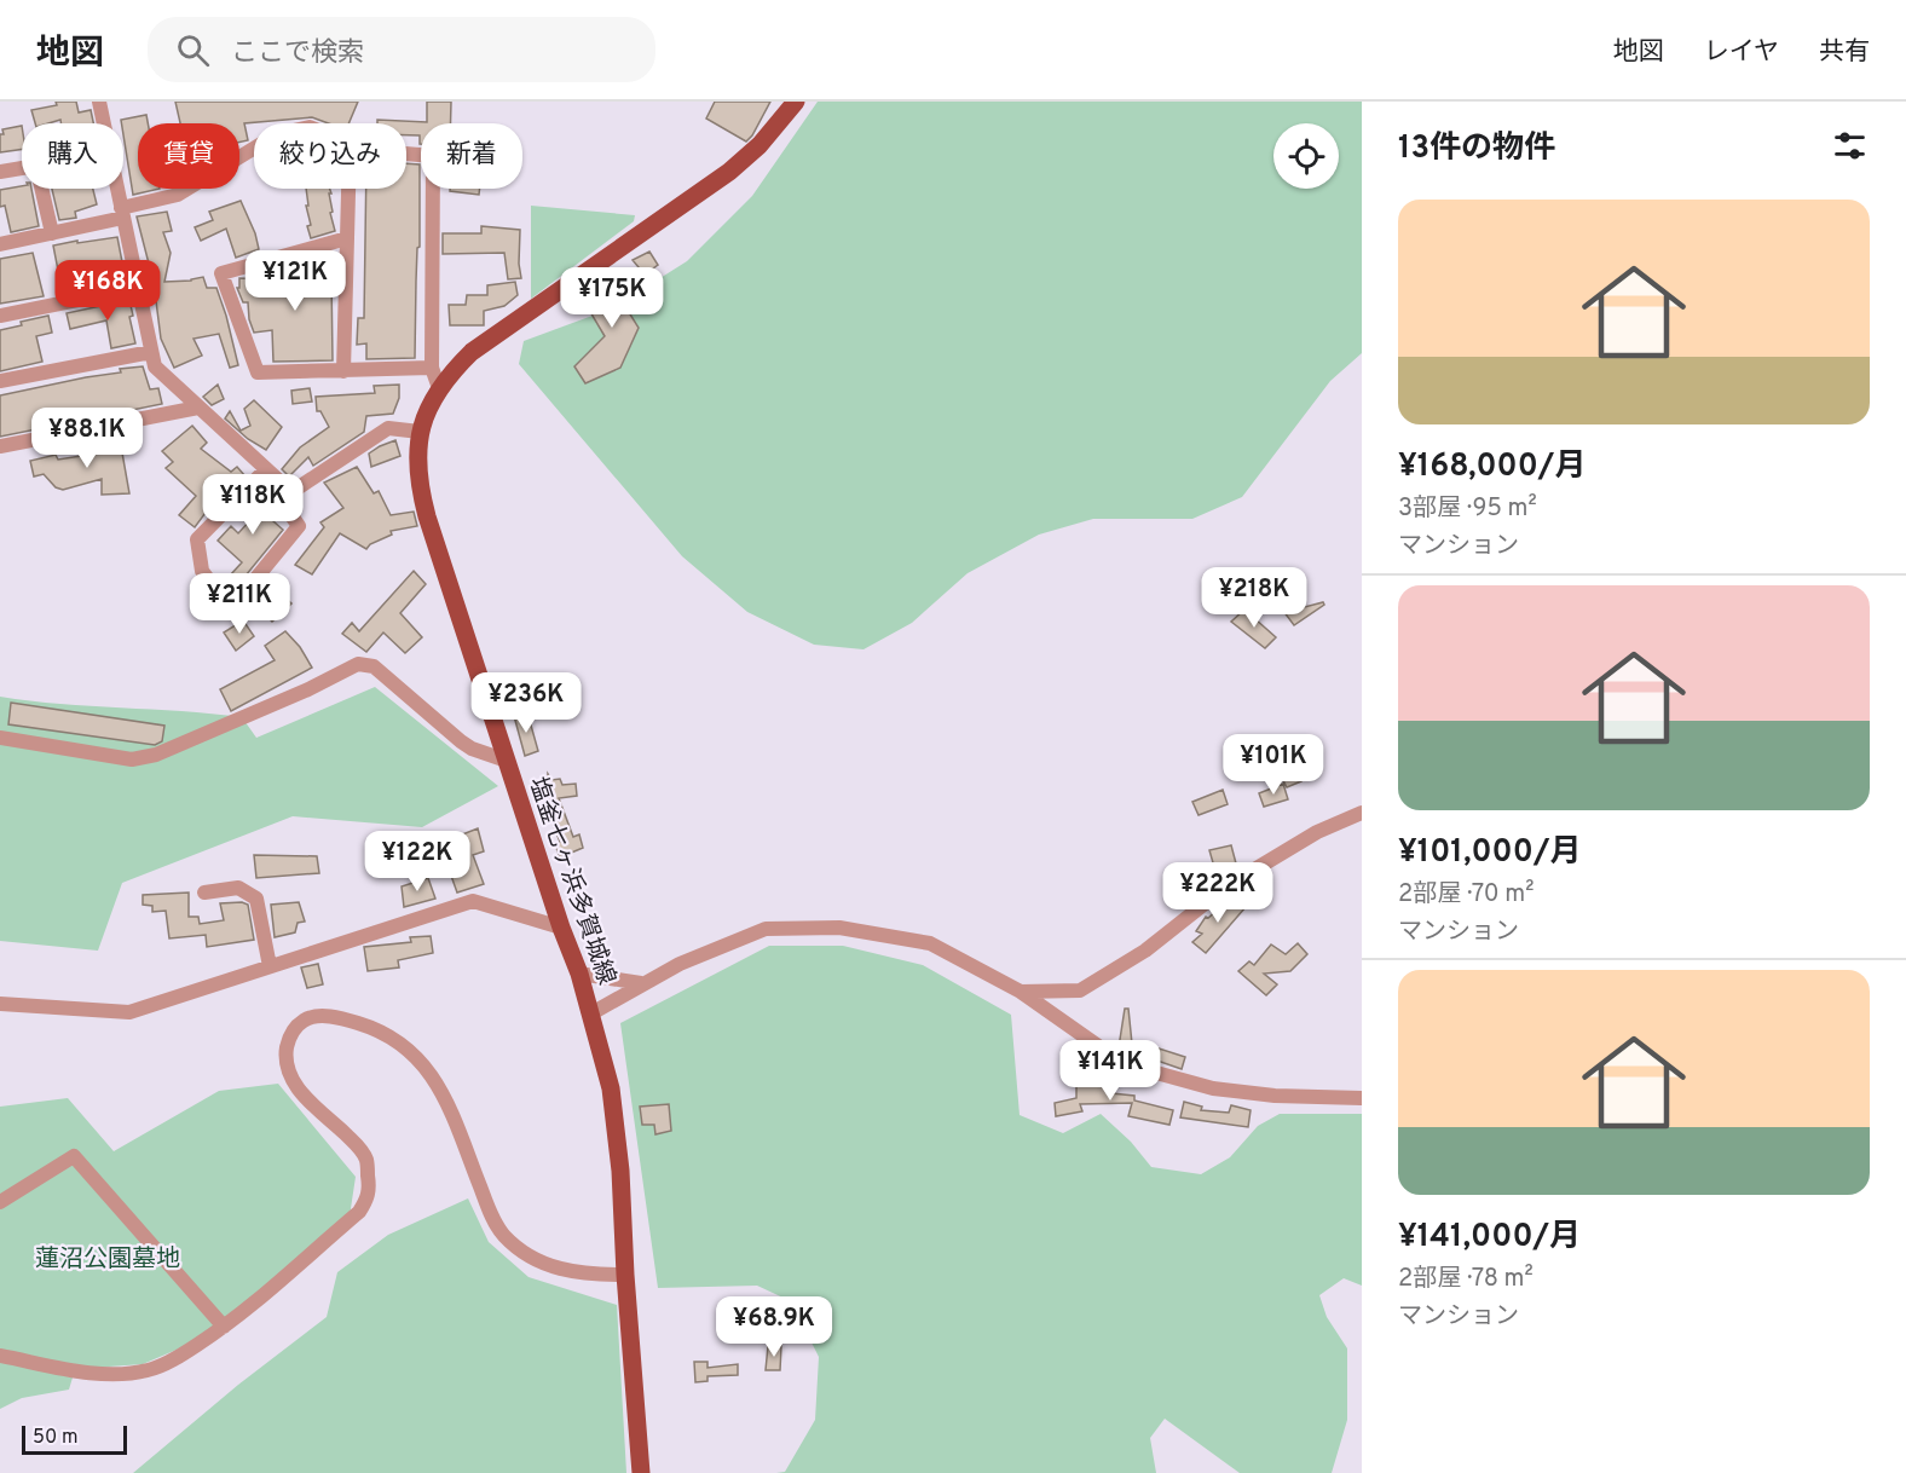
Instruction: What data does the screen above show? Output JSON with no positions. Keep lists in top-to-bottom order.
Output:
{
  "streets": {
    "main road": ["塩釜七ヶ浜多賀城線"]
  },
  "parks": ["蓮沼公園墓地"],
  "scale_bar": "50 m",
  "page": {
    "header": "地図",
    "search": "ここで検索",
    "nav": ["地図", "レイヤ", "共有"],
    "heading": "13件の物件",
    "chip": [
      "購入",
      "賃貸",
      "絞り込み",
      "新着"
    ],
    "list": [
      {
        "name": "¥168,000/月",
        "note": "3部屋 · 95 m² · マンション"
      },
      {
        "name": "¥101,000/月",
        "note": "2部屋 · 70 m² · マンション"
      },
      {
        "name": "¥141,000/月",
        "note": "2部屋 · 78 m² · マンション"
      }
    ],
    "price": [
      "¥121K",
      "¥168K",
      "¥175K",
      "¥88.1K",
      "¥118K",
      "¥218K",
      "¥211K",
      "¥236K",
      "¥101K",
      "¥122K",
      "¥222K",
      "¥141K",
      "¥68.9K"
    ],
    "scale": "50 m"
  }
}
